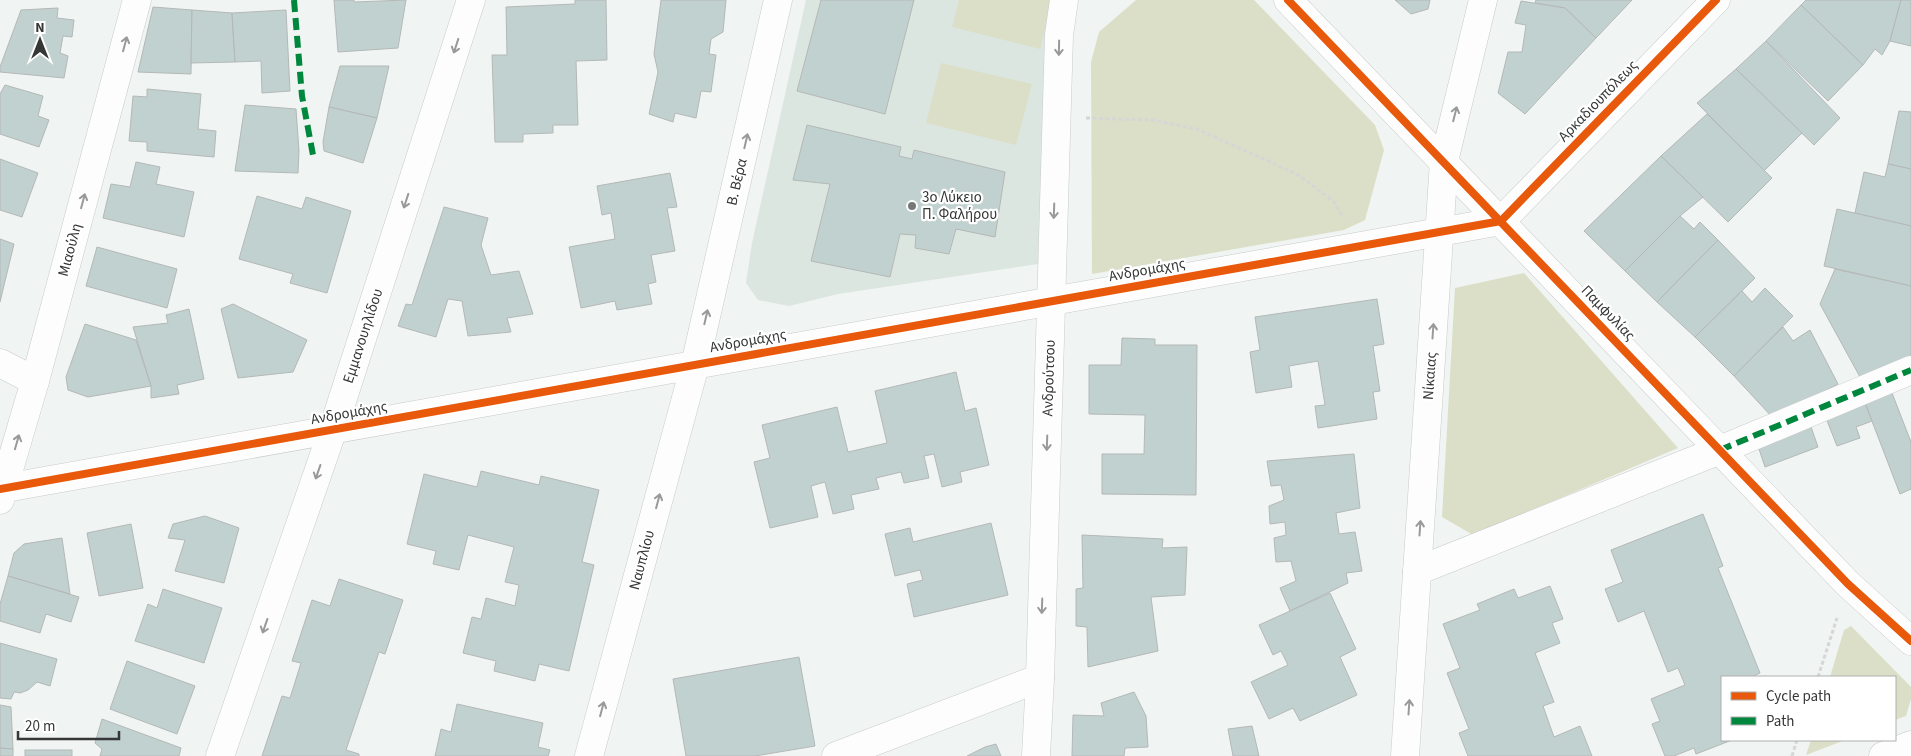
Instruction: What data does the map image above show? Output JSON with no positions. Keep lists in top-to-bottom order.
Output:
{
  "streets": {
    "street": [
      "Αρκαδιουπόλεως",
      "Β. Βέρα",
      "Μιαούλη",
      "Ανδρομάχης",
      "Παμφυλίας",
      "Εμμανουηλίδου",
      "Νίκαιας",
      "Ανδρούτσου",
      "Ναυπλίου"
    ]
  },
  "crossings": [
    ["Αρκαδιουπόλεως", "Ανδρομάχης"],
    ["Αρκαδιουπόλεως", "Παμφυλίας"],
    ["Β. Βέρα", "Ανδρομάχης"],
    ["Β. Βέρα", "Ναυπλίου"],
    ["Μιαούλη", "Ανδρομάχης"],
    ["Ανδρομάχης", "Παμφυλίας"],
    ["Ανδρομάχης", "Εμμανουηλίδου"],
    ["Ανδρομάχης", "Νίκαιας"],
    ["Ανδρομάχης", "Ανδρούτσου"],
    ["Ανδρομάχης", "Ναυπλίου"],
    ["Παμφυλίας", "Νίκαιας"]
  ],
  "one_way": [
    "Β. Βέρα",
    "Μιαούλη",
    "Εμμανουηλίδου",
    "Νίκαιας",
    "Ανδρούτσου",
    "Ναυπλίου"
  ],
  "places": ["3ο Λύκειο Π. Φαλήρου"],
  "legend": ["Cycle path", "Path"],
  "scale_bar": "20 m",
  "north": "top"
}
